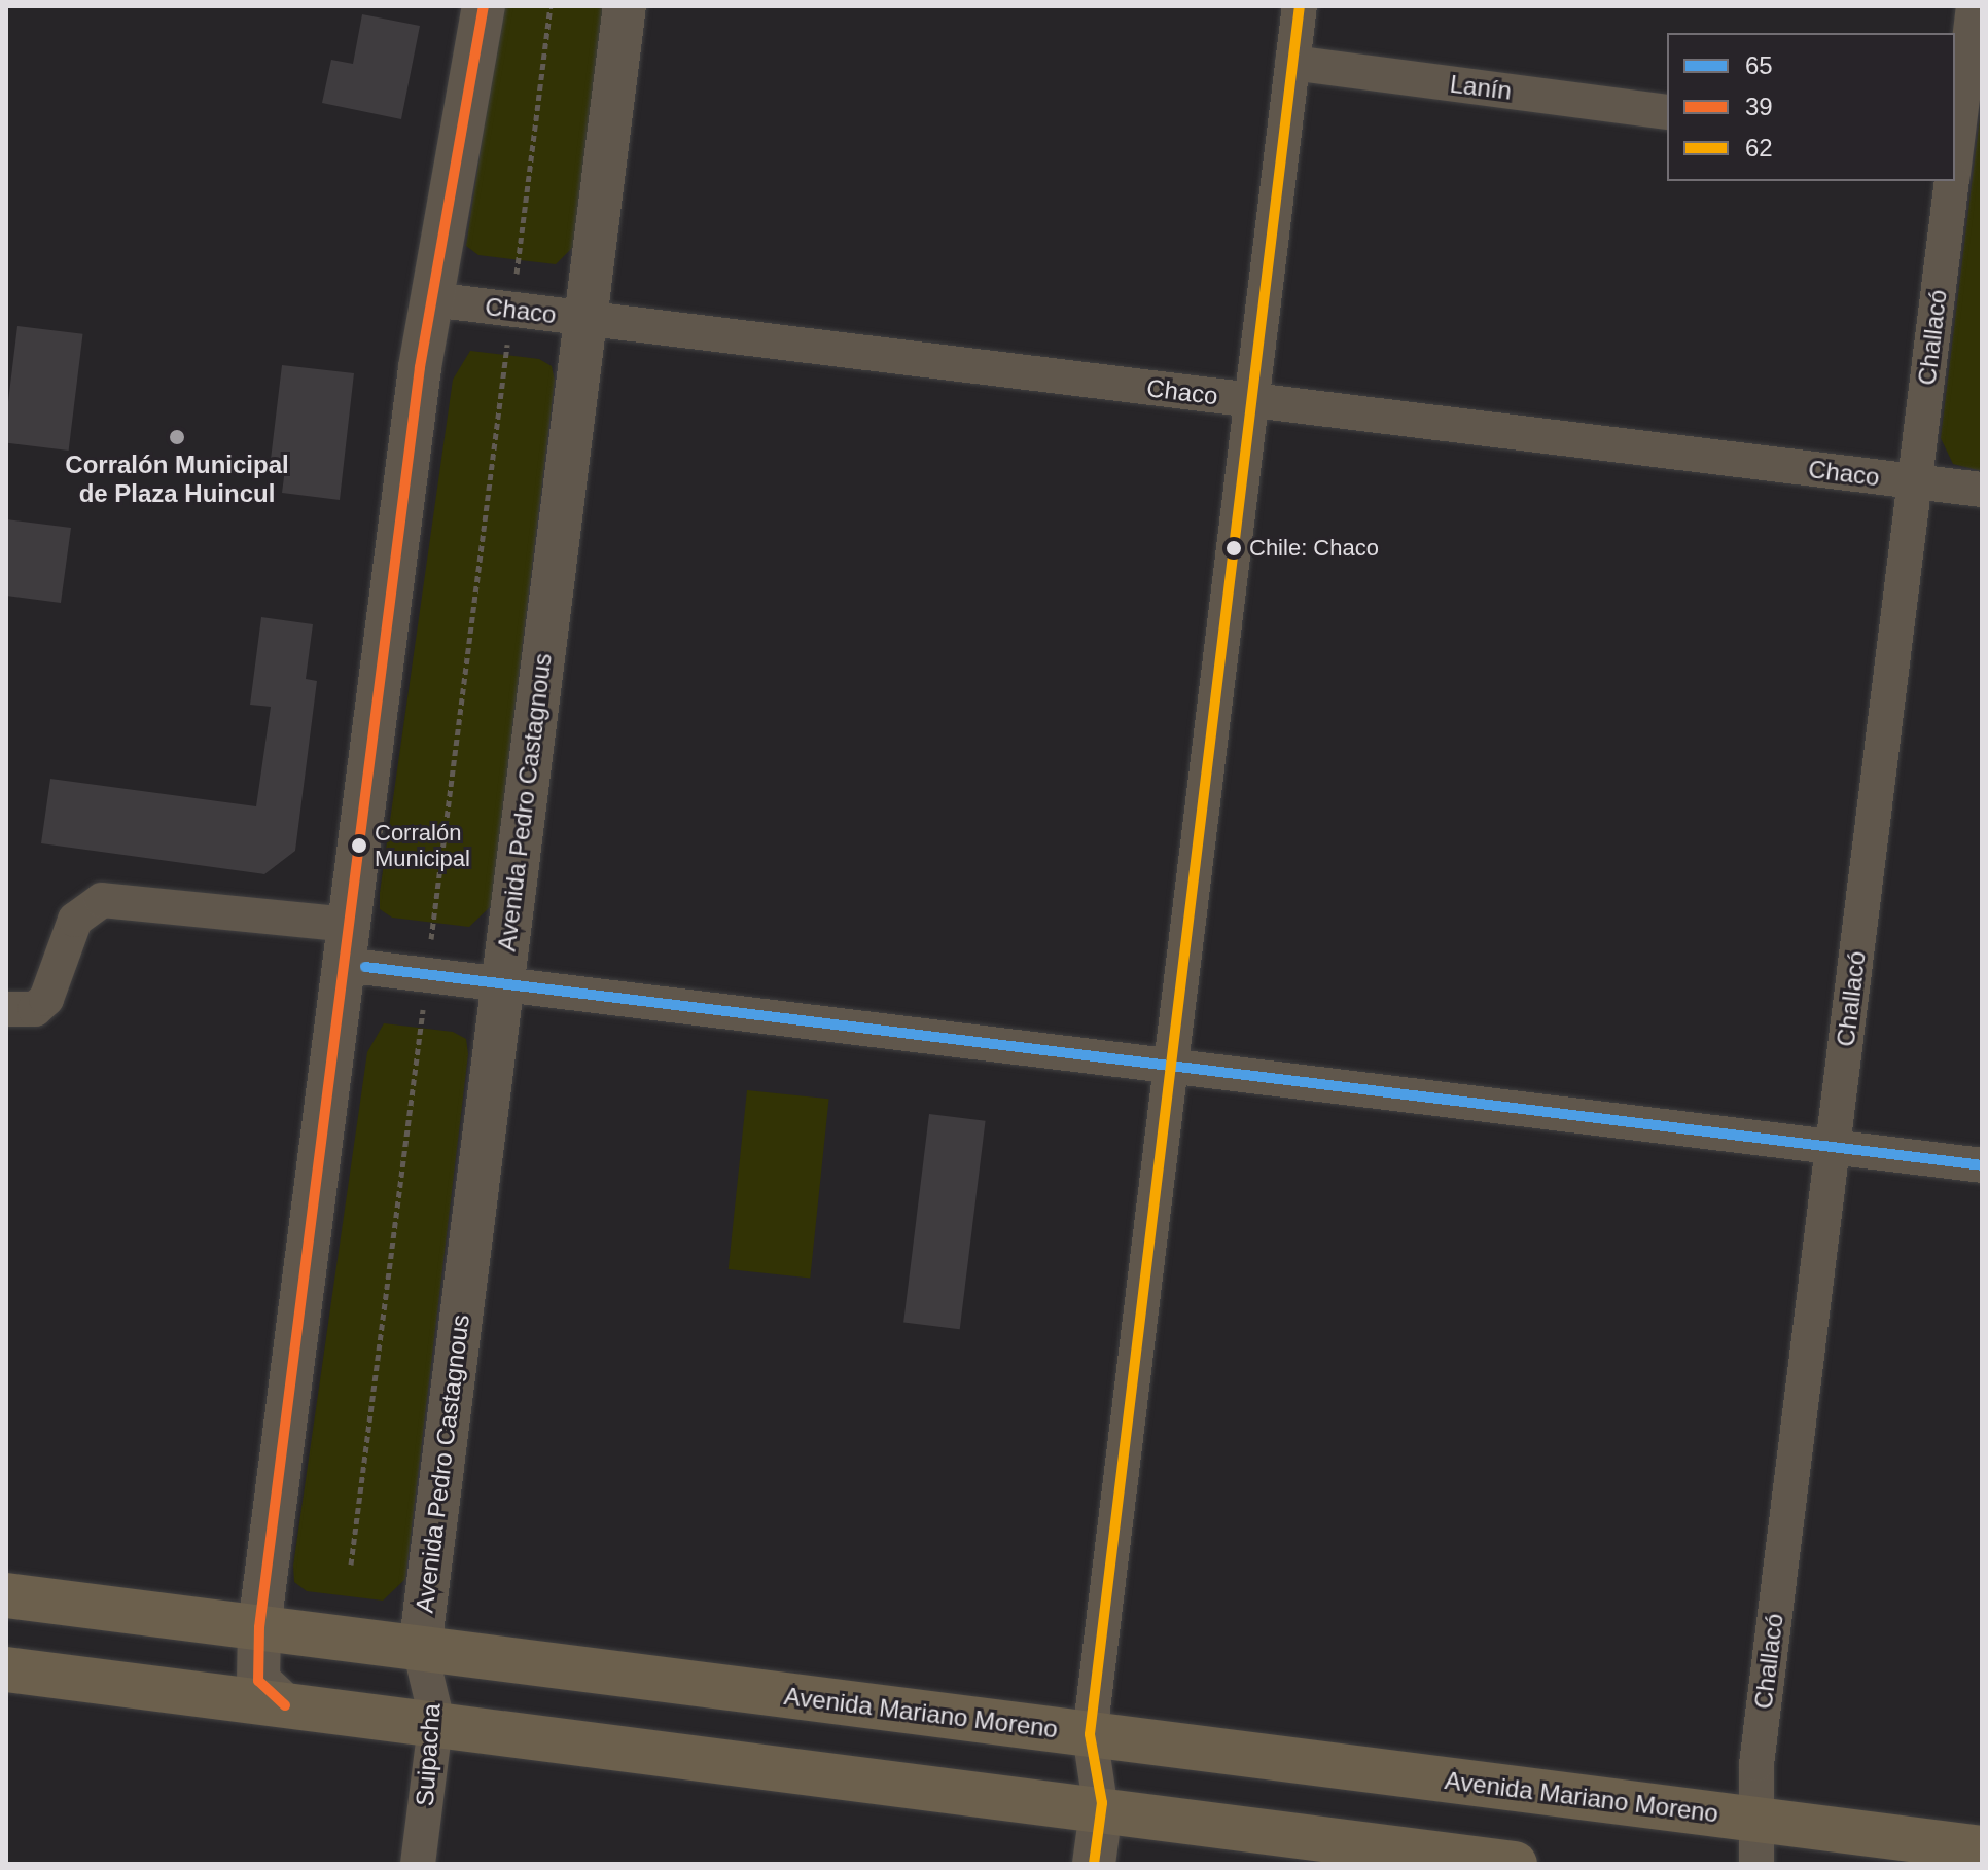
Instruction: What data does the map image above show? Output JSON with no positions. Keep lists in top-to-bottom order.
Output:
{
  "streets": {
    "main road": ["Avenida Mariano Moreno"],
    "street": [
      "Lanín",
      "Chaco",
      "Challacó",
      "Avenida Pedro Castagnous",
      "Suipacha"
    ]
  },
  "crossings": [
    ["Chaco", "Challacó"],
    ["Chaco", "Avenida Pedro Castagnous"],
    ["Challacó", "Avenida Mariano Moreno"],
    ["Avenida Pedro Castagnous", "Avenida Mariano Moreno"],
    ["Avenida Pedro Castagnous", "Suipacha"],
    ["Avenida Mariano Moreno", "Suipacha"]
  ],
  "places": ["Corralón Municipal de Plaza Huincul", "Chile: Chaco", "Corralón Municipal"],
  "lines": ["transit line 39", "transit line 62", "transit line 65"],
  "legend": ["65", "39", "62"]
}
